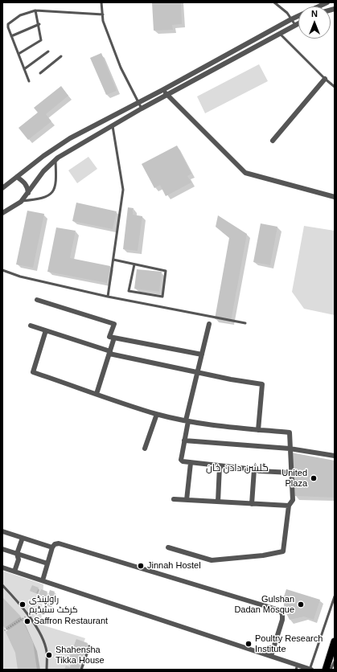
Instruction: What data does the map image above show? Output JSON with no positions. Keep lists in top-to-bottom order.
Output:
{
  "districts": ["گلشن دادن خان"],
  "places": [
    "United Plaza",
    "Jinnah Hostel",
    "راولپنڈی کرکٹ سٹیڈیم",
    "Gulshan Dadan Mosque",
    "Saffron Restaurant",
    "Poultry Research Institute",
    "Shahensha Tikka House"
  ],
  "north": "top"
}
